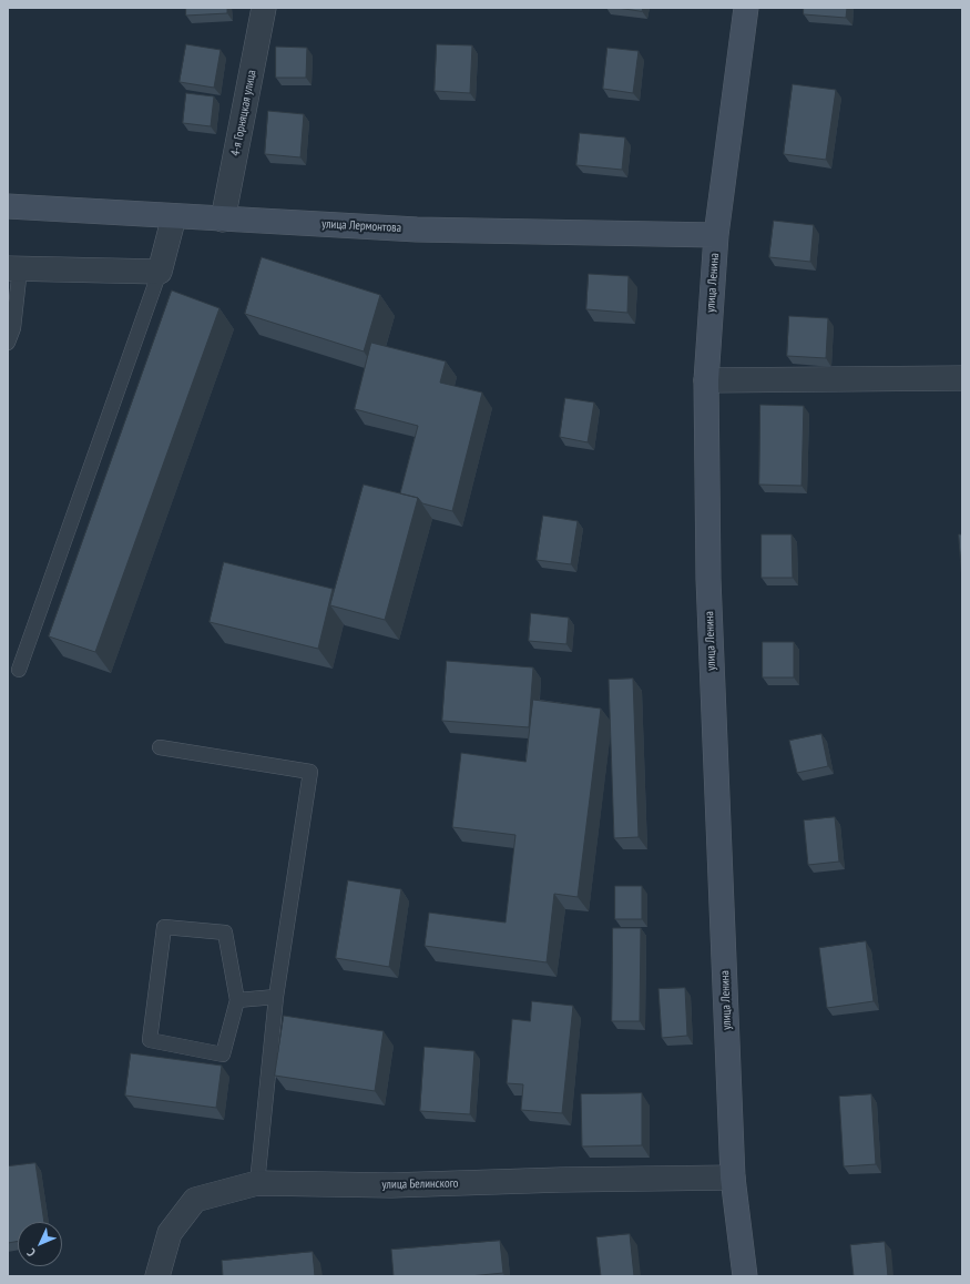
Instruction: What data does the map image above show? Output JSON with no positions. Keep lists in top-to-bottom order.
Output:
{
  "streets": {
    "main road": ["улица Лермонтова", "улица Ленина"],
    "street": ["4-я Горняцкая улица", "улица Белинского"]
  },
  "crossings": [
    ["4-я Горняцкая улица", "улица Лермонтова"],
    ["улица Лермонтова", "улица Ленина"],
    ["улица Ленина", "улица Белинского"]
  ],
  "north": "bottom left"
}
